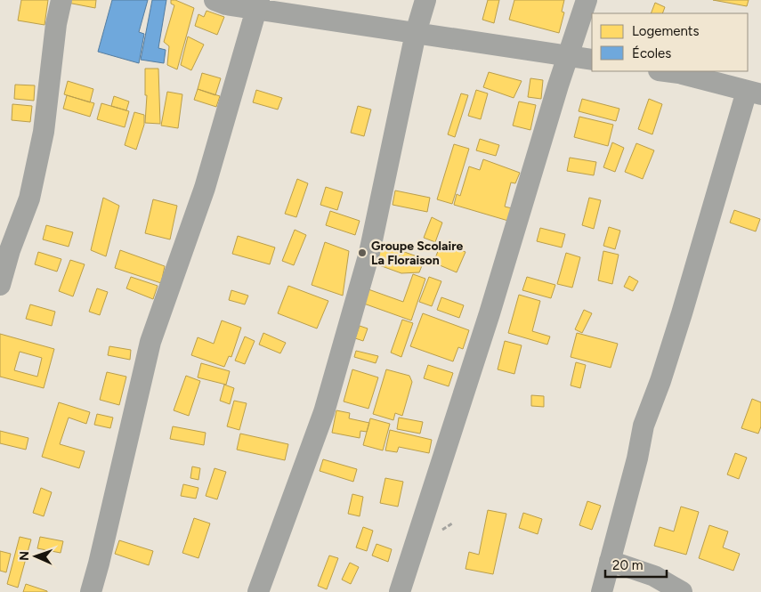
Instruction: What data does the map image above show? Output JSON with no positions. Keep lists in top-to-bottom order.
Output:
{
  "places": ["Groupe Scolaire La Floraison"],
  "legend": ["Logements", "Écoles"],
  "scale_bar": "20 m",
  "north": "left"
}
